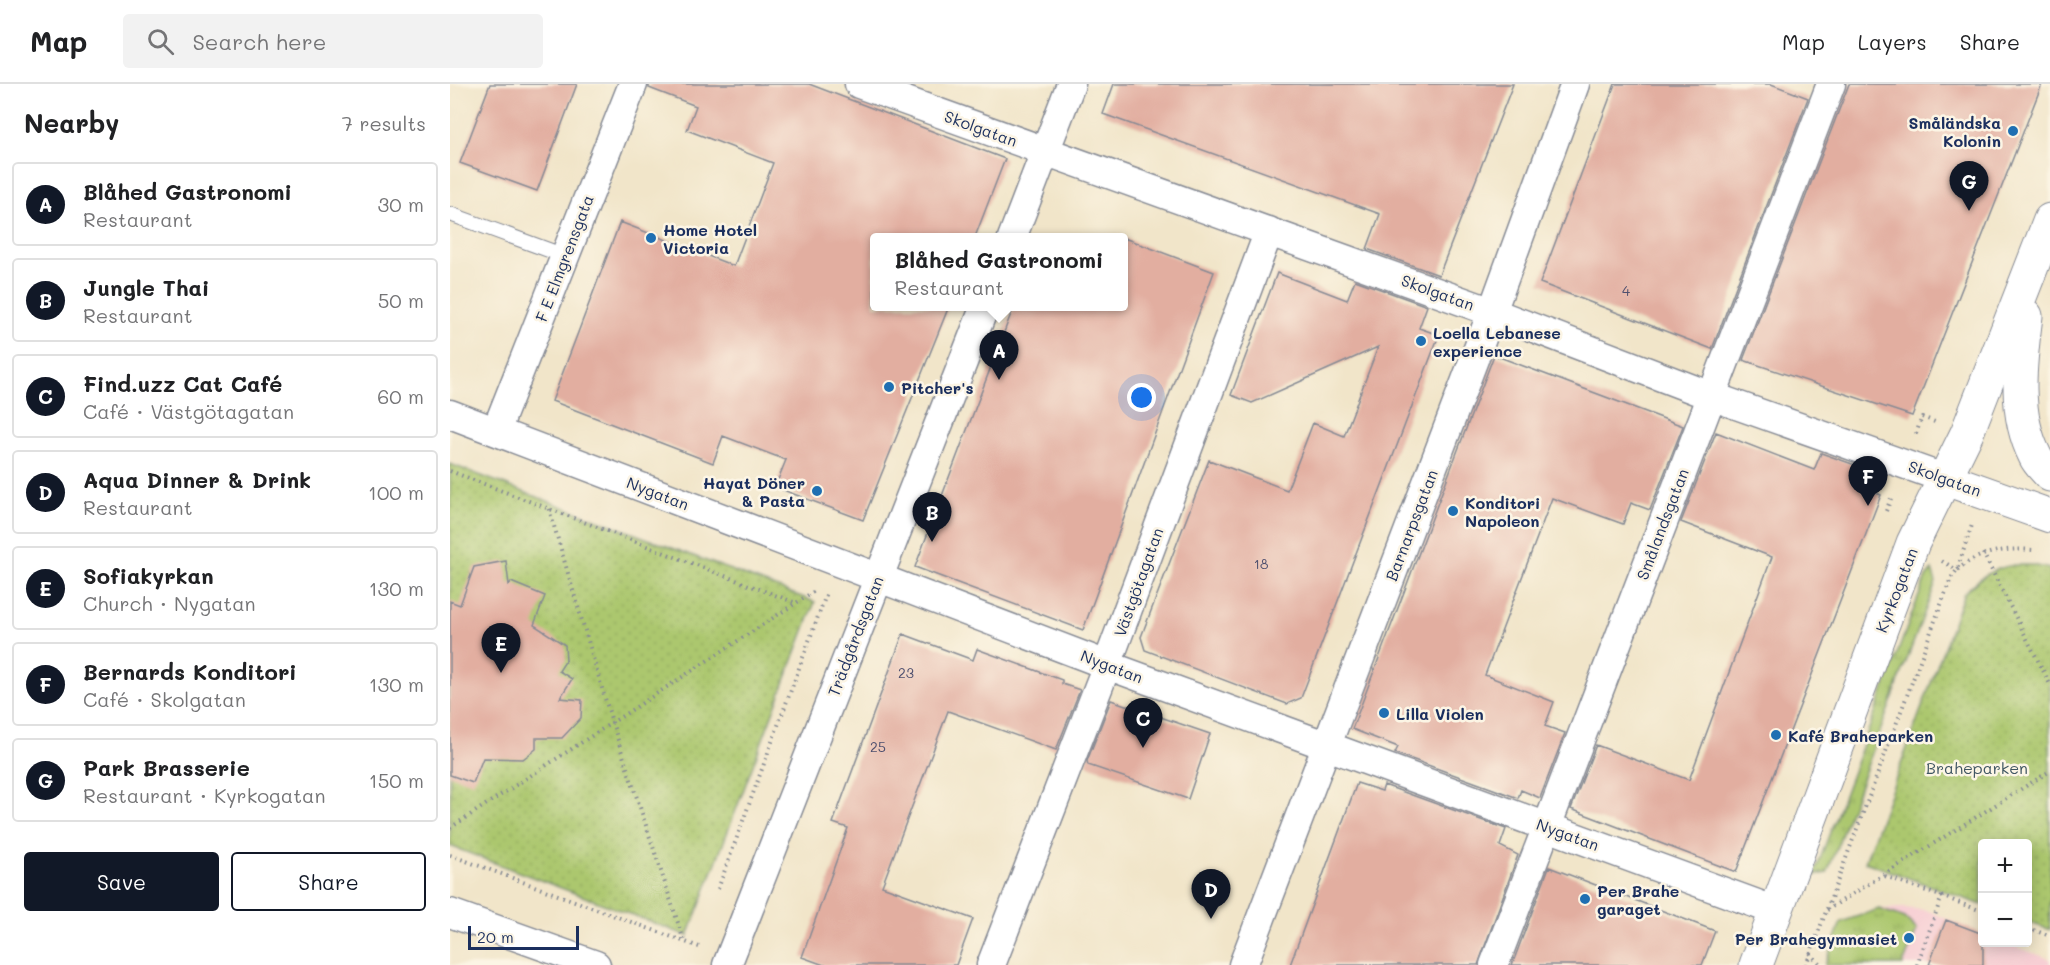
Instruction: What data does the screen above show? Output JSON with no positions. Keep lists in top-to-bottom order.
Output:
{
  "streets": {
    "street": [
      "Skolgatan",
      "F E Elmgrensgata",
      "Nygatan",
      "Smålandsgatan",
      "Barnarpsgatan",
      "Västgötagatan",
      "Kyrkogatan",
      "Trädgårdsgatan"
    ]
  },
  "crossings": [
    ["Skolgatan", "Smålandsgatan"],
    ["Skolgatan", "Barnarpsgatan"],
    ["Skolgatan", "Västgötagatan"],
    ["Skolgatan", "Kyrkogatan"],
    ["F E Elmgrensgata", "Nygatan"],
    ["Nygatan", "Smålandsgatan"],
    ["Nygatan", "Barnarpsgatan"],
    ["Nygatan", "Västgötagatan"],
    ["Nygatan", "Kyrkogatan"],
    ["Nygatan", "Trädgårdsgatan"]
  ],
  "parks": ["Braheparken"],
  "places": [
    "Småländska Kolonin",
    "Home Hotel Victoria",
    "Loella Lebanese experience",
    "Pitcher's",
    "Hayat Döner & Pasta",
    "Konditori Napoleon",
    "Lilla Violen",
    "Kafé Braheparken",
    "Per Brahe garaget",
    "Per Brahegymnasiet"
  ],
  "house_numbers": [
    "4",
    "18",
    "23",
    "25"
  ],
  "scale_bar": "20 m",
  "page": {
    "header": "Map",
    "search": "Search here",
    "nav": ["Map", "Layers", "Share"],
    "heading": ["Nearby", "7 results"],
    "pins": [
      "G",
      "A",
      "F",
      "B",
      "E",
      "C",
      "D"
    ],
    "list": [
      {
        "mark": "A",
        "name": "Blåhed Gastronomi",
        "note": "Restaurant",
        "value": "30 m"
      },
      {
        "mark": "B",
        "name": "Jungle Thai",
        "note": "Restaurant",
        "value": "50 m"
      },
      {
        "mark": "C",
        "name": "Find.uzz Cat Café",
        "note": "Café · Västgötagatan",
        "value": "60 m"
      },
      {
        "mark": "D",
        "name": "Aqua Dinner & Drink",
        "note": "Restaurant",
        "value": "100 m"
      },
      {
        "mark": "E",
        "name": "Sofiakyrkan",
        "note": "Church · Nygatan",
        "value": "130 m"
      },
      {
        "mark": "F",
        "name": "Bernards Konditori",
        "note": "Café · Skolgatan",
        "value": "130 m"
      },
      {
        "mark": "G",
        "name": "Park Brasserie",
        "note": "Restaurant · Kyrkogatan",
        "value": "150 m"
      }
    ],
    "popup": ["Blåhed Gastronomi", "Restaurant"],
    "buttons": ["Save", "Share"],
    "map_buttons": ["+", "−"],
    "scale": "20 m"
  }
}
